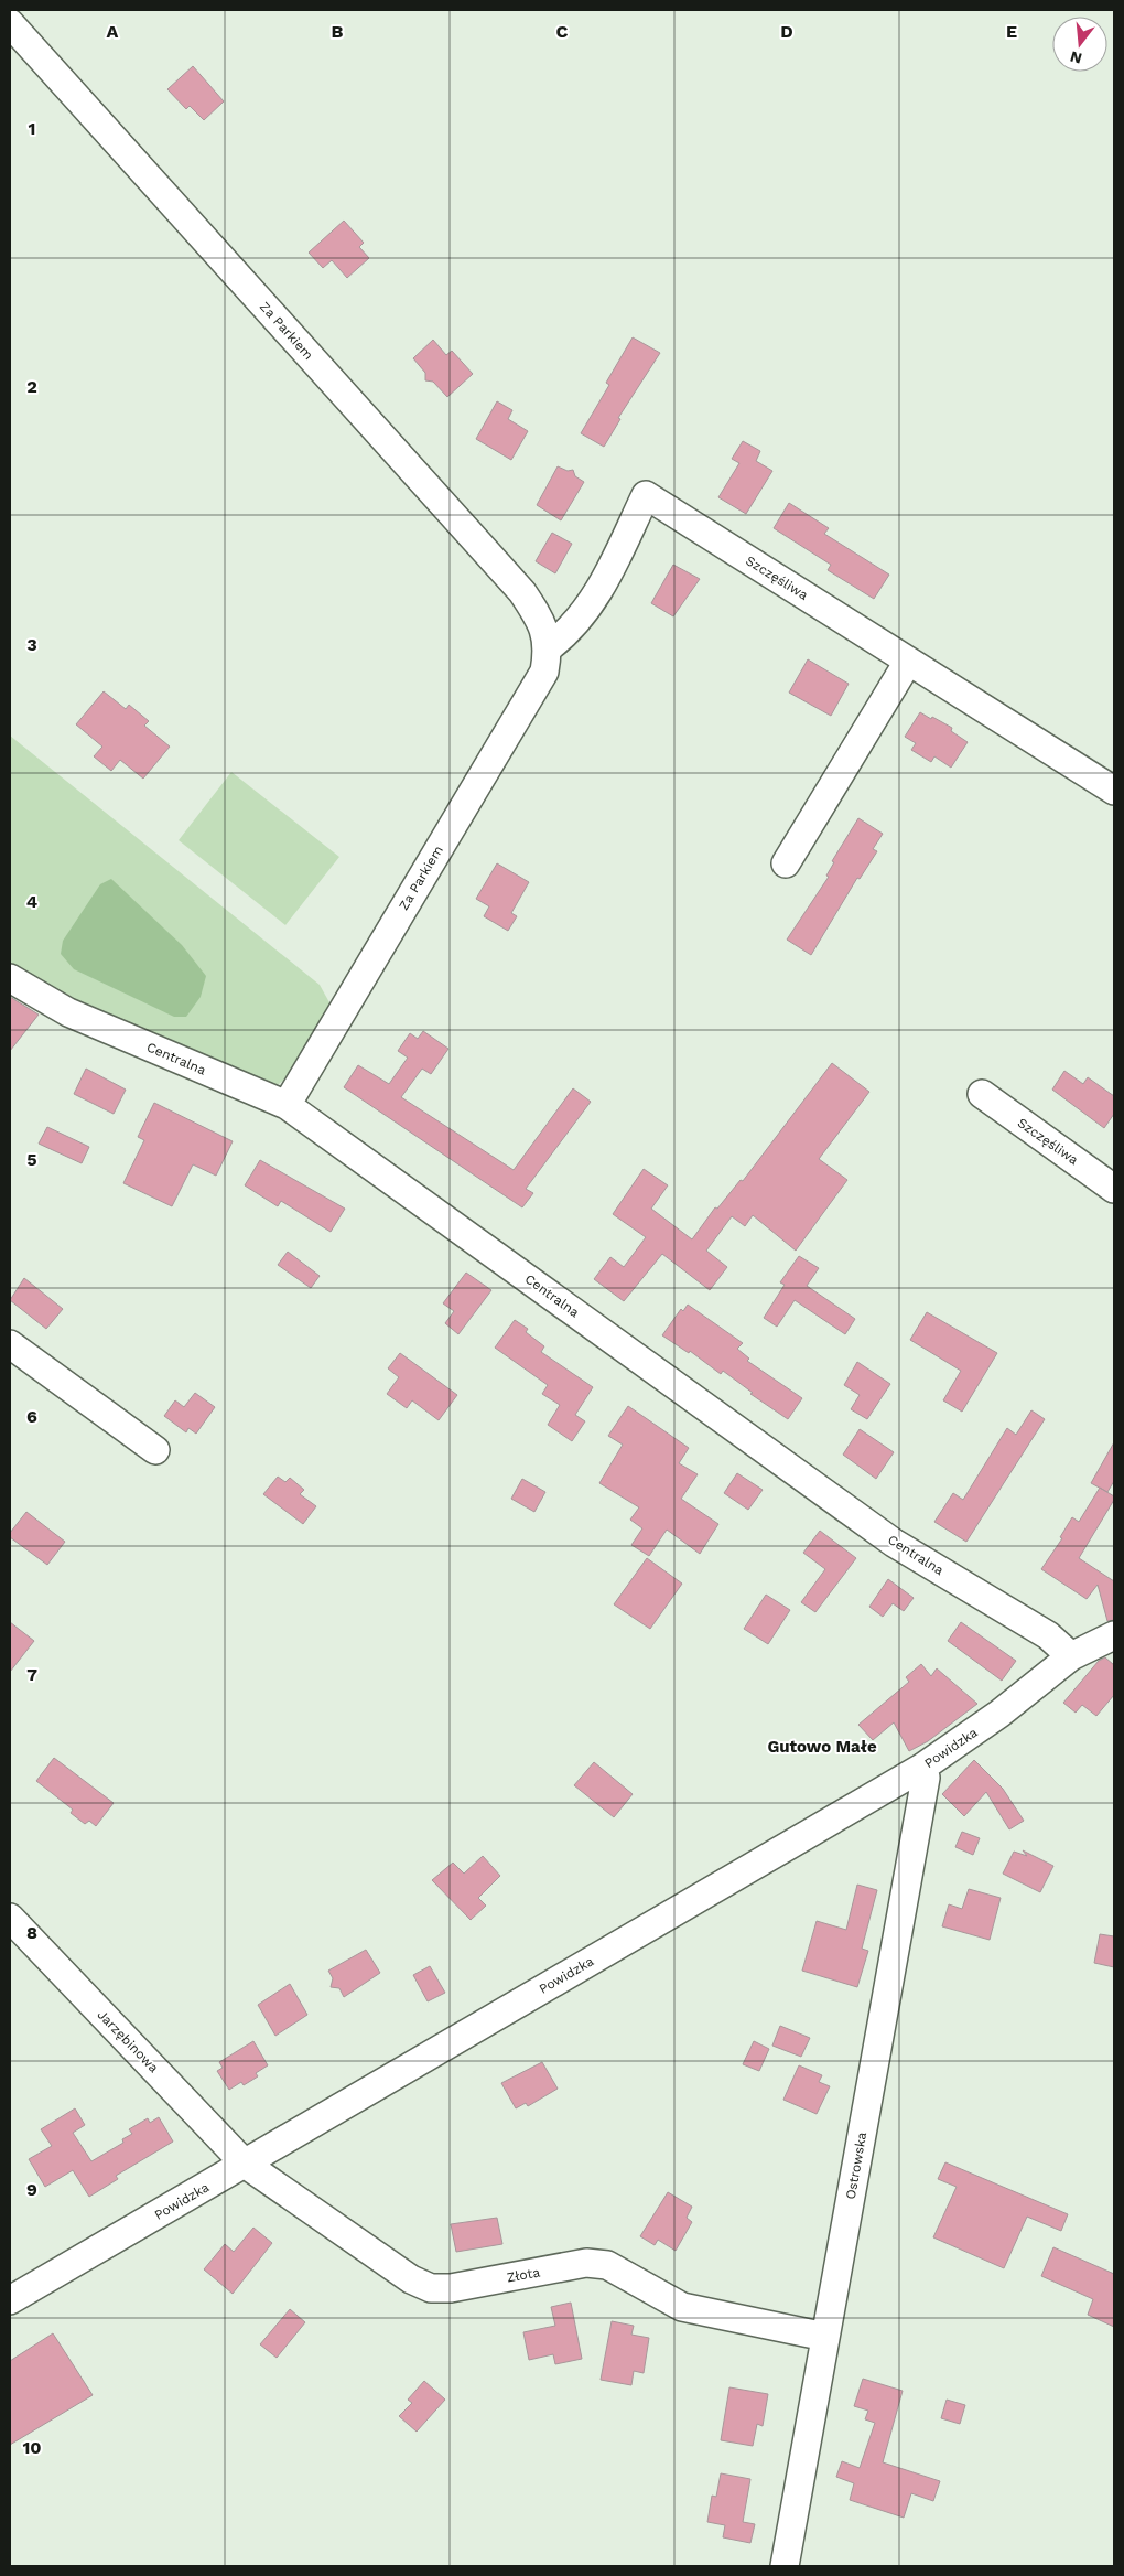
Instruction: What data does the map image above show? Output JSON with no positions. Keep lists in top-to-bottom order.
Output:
{
  "streets": {
    "street": [
      "Za Parkiem",
      "Szczęśliwa",
      "Centralna",
      "Powidzka",
      "Jarzębinowa",
      "Ostrowska",
      "Złota"
    ]
  },
  "crossings": [
    ["Za Parkiem", "Szczęśliwa"],
    ["Za Parkiem", "Centralna"],
    ["Centralna", "Powidzka"],
    ["Powidzka", "Jarzębinowa"],
    ["Powidzka", "Ostrowska"],
    ["Powidzka", "Złota"],
    ["Jarzębinowa", "Złota"],
    ["Ostrowska", "Złota"]
  ],
  "districts": ["Gutowo Małe"],
  "north": "bottom",
  "grid": {
    "columns": [
      "A",
      "B",
      "C",
      "D",
      "E"
    ],
    "rows": [
      "1",
      "2",
      "3",
      "4",
      "5",
      "6",
      "7",
      "8",
      "9",
      "10"
    ]
  }
}
